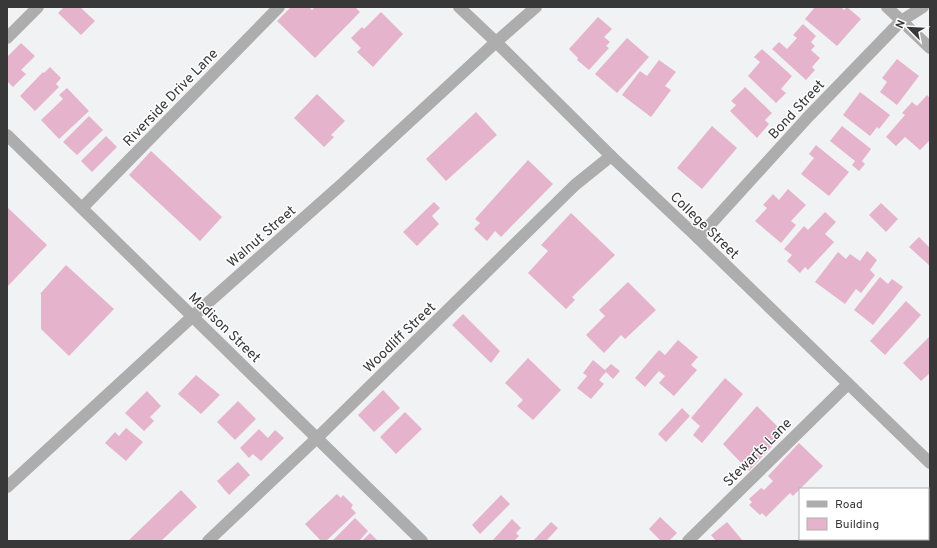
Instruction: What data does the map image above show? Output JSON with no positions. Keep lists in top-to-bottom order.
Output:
{
  "streets": {
    "street": [
      "Riverside Drive Lane",
      "Bond Street",
      "College Street",
      "Walnut Street",
      "Madison Street",
      "Woodliff Street",
      "Stewarts Lane"
    ]
  },
  "crossings": [
    ["Riverside Drive Lane", "Madison Street"],
    ["Bond Street", "College Street"],
    ["College Street", "Walnut Street"],
    ["College Street", "Woodliff Street"],
    ["College Street", "Stewarts Lane"],
    ["Walnut Street", "Madison Street"],
    ["Madison Street", "Woodliff Street"]
  ],
  "legend": ["Road", "Building"],
  "north": "top left"
}
